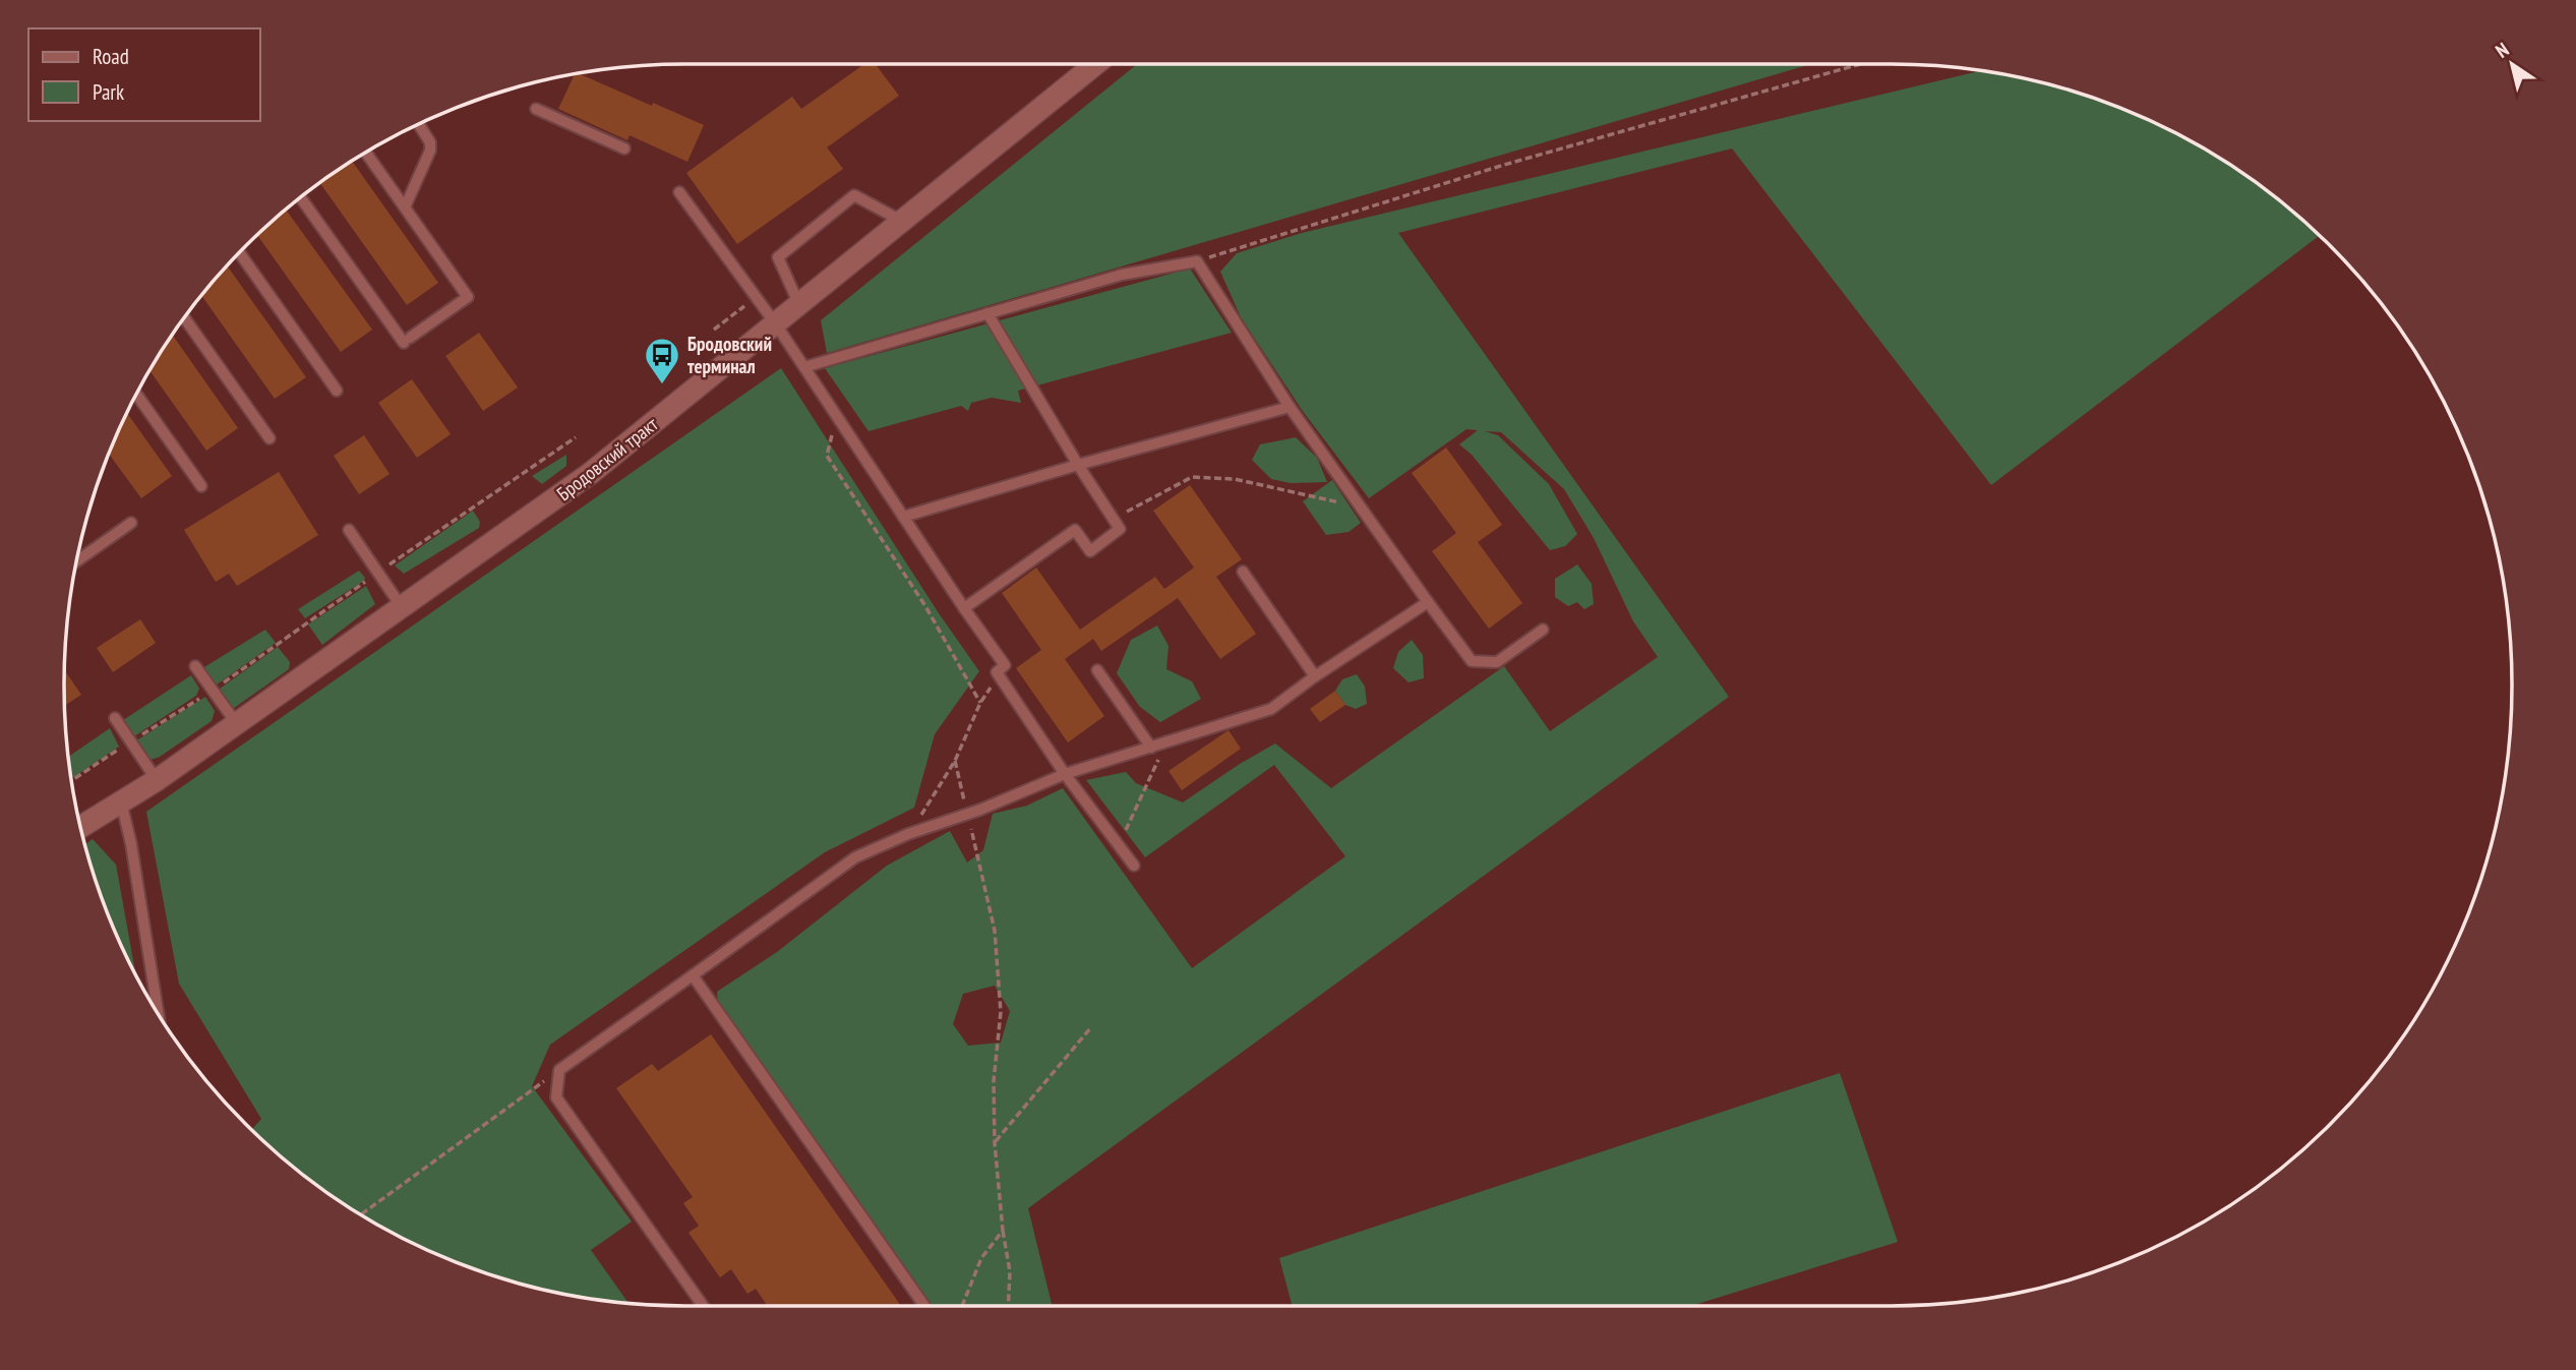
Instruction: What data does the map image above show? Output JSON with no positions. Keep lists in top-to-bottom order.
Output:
{
  "streets": {
    "street": ["Бродовский тракт"]
  },
  "places": {
    "bus stop": ["Бродовский терминал"]
  },
  "legend": ["Road", "Park"],
  "north": "top left"
}
